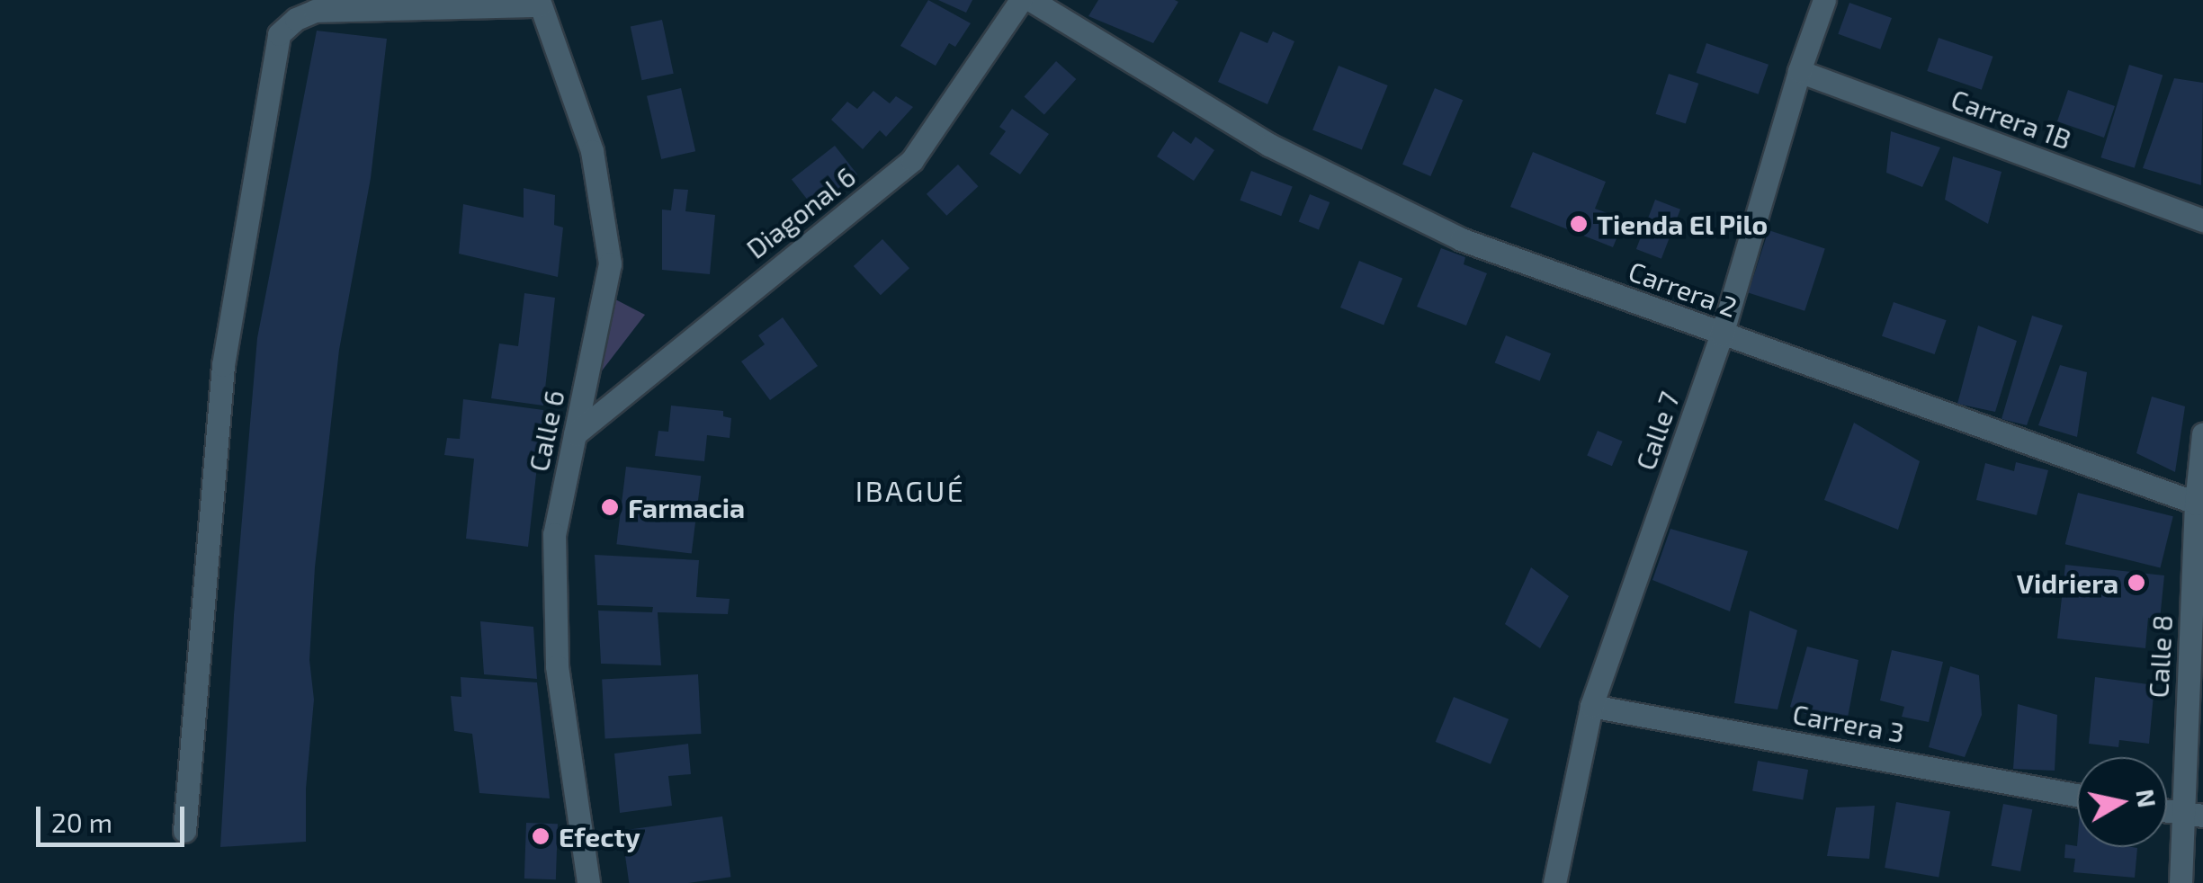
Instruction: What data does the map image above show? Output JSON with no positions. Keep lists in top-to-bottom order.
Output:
{
  "streets": {
    "street": [
      "Carrera 1B",
      "Diagonal 6",
      "Carrera 2",
      "Calle 6",
      "Calle 7",
      "Calle 8",
      "Carrera 3"
    ]
  },
  "crossings": [
    ["Carrera 1B", "Calle 7"],
    ["Diagonal 6", "Calle 6"],
    ["Carrera 2", "Calle 7"],
    ["Carrera 2", "Calle 8"],
    ["Calle 7", "Carrera 3"]
  ],
  "districts": ["IBAGUÉ"],
  "places": [
    "Tienda El Pilo",
    "Farmacia",
    "Vidriera",
    "Efecty"
  ],
  "scale_bar": "20 m",
  "north": "right"
}
